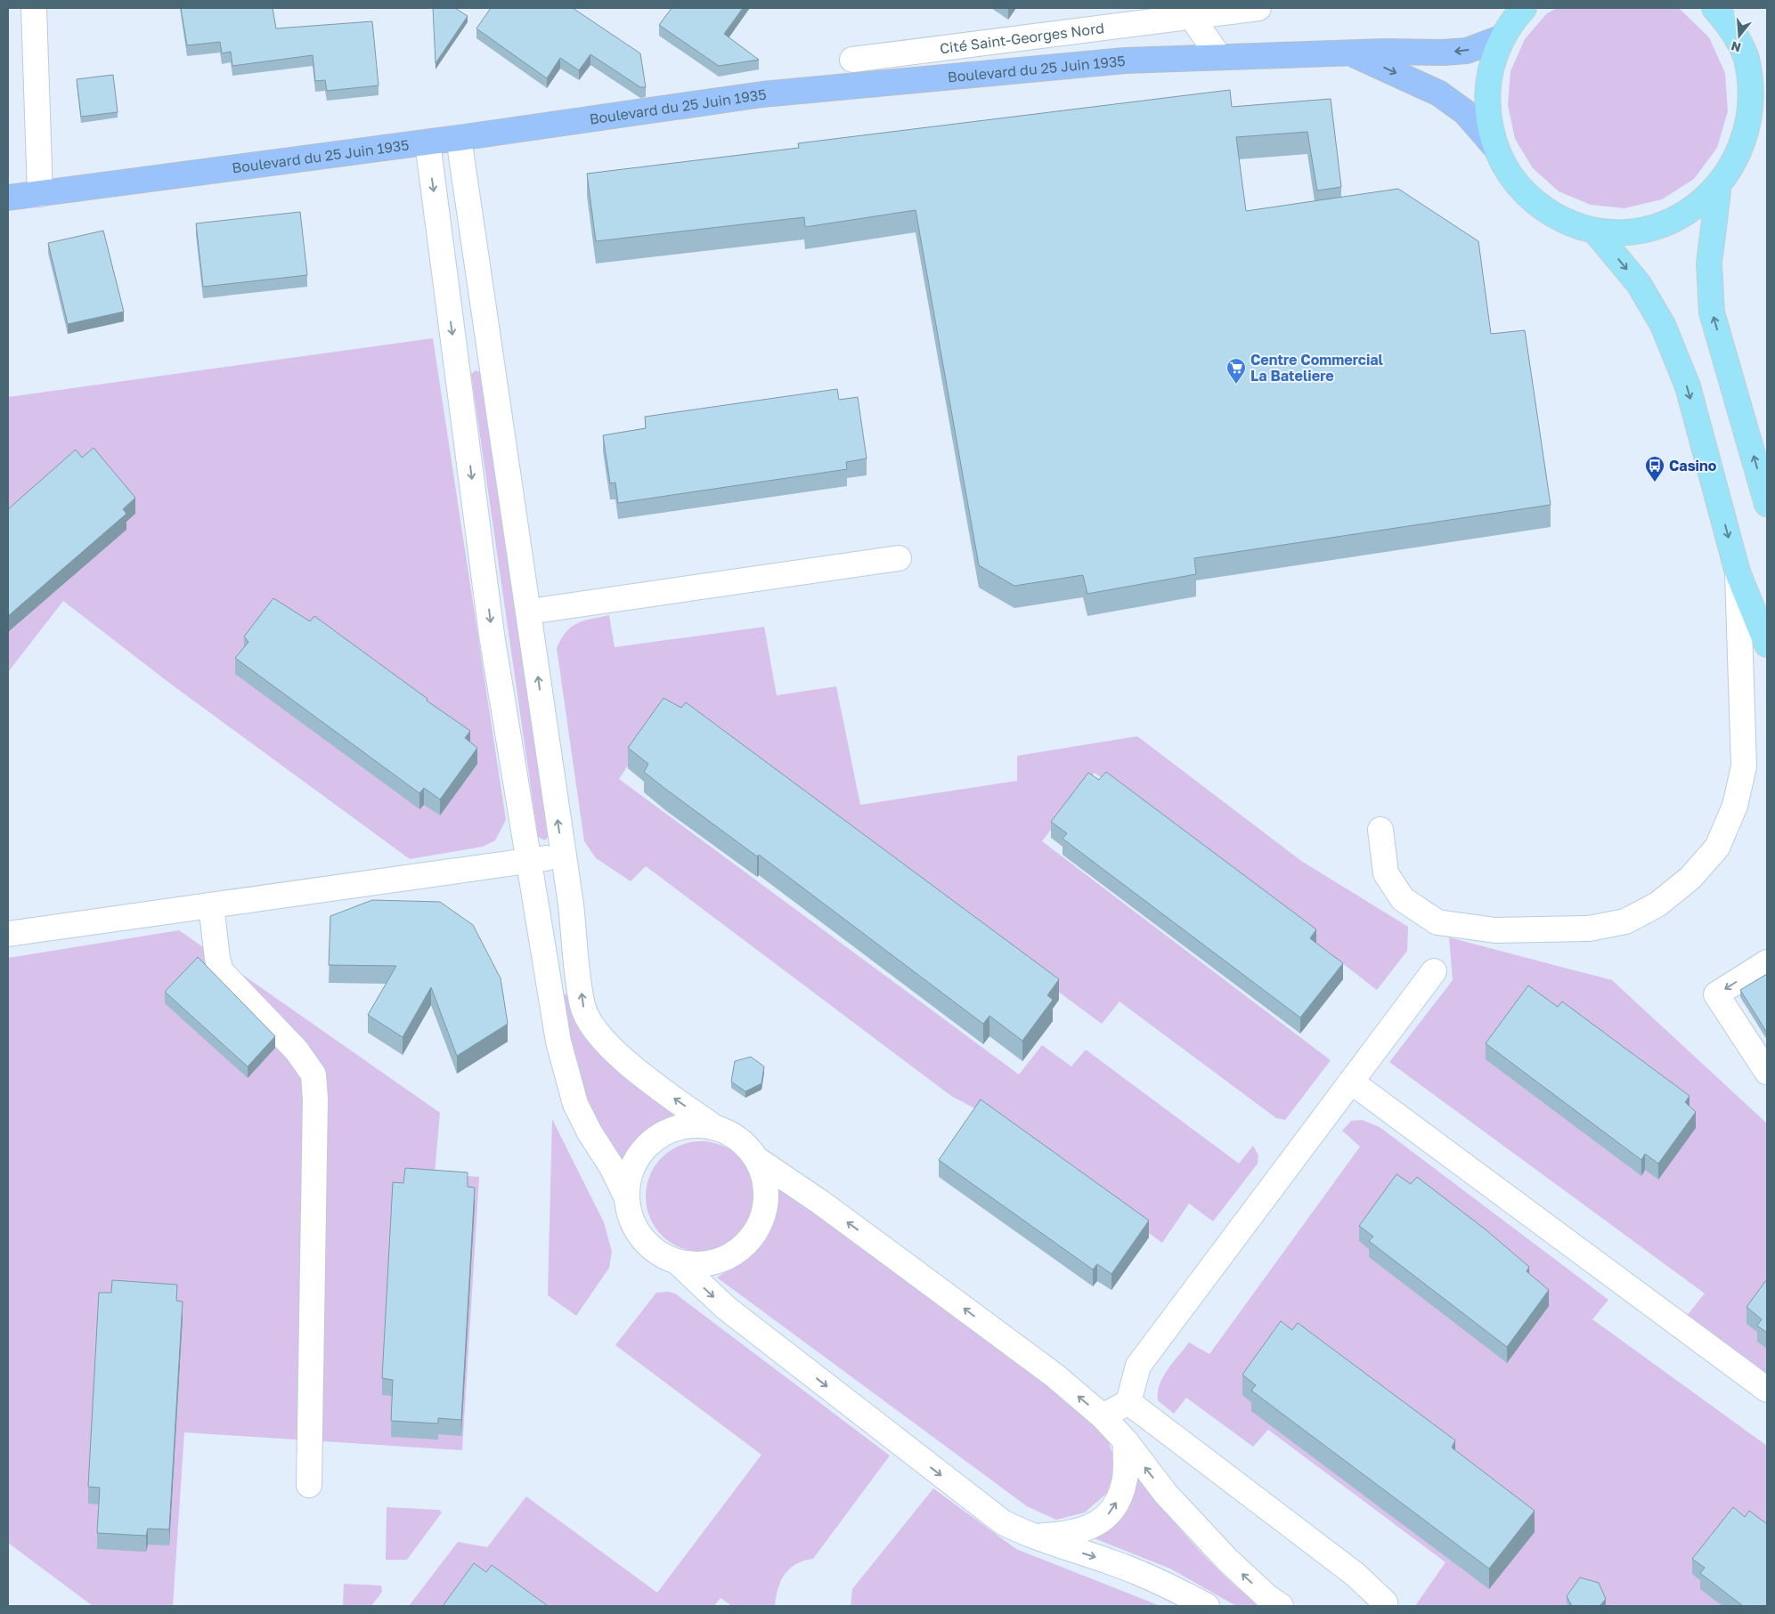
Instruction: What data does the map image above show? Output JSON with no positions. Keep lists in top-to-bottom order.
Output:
{
  "streets": {
    "main road": ["Boulevard du 25 Juin 1935"],
    "street": ["Cité Saint-Georges Nord"]
  },
  "places": {
    "supermarket": ["Centre Commercial La Bateliere"],
    "bus stop": ["Casino"]
  },
  "north": "bottom"
}
